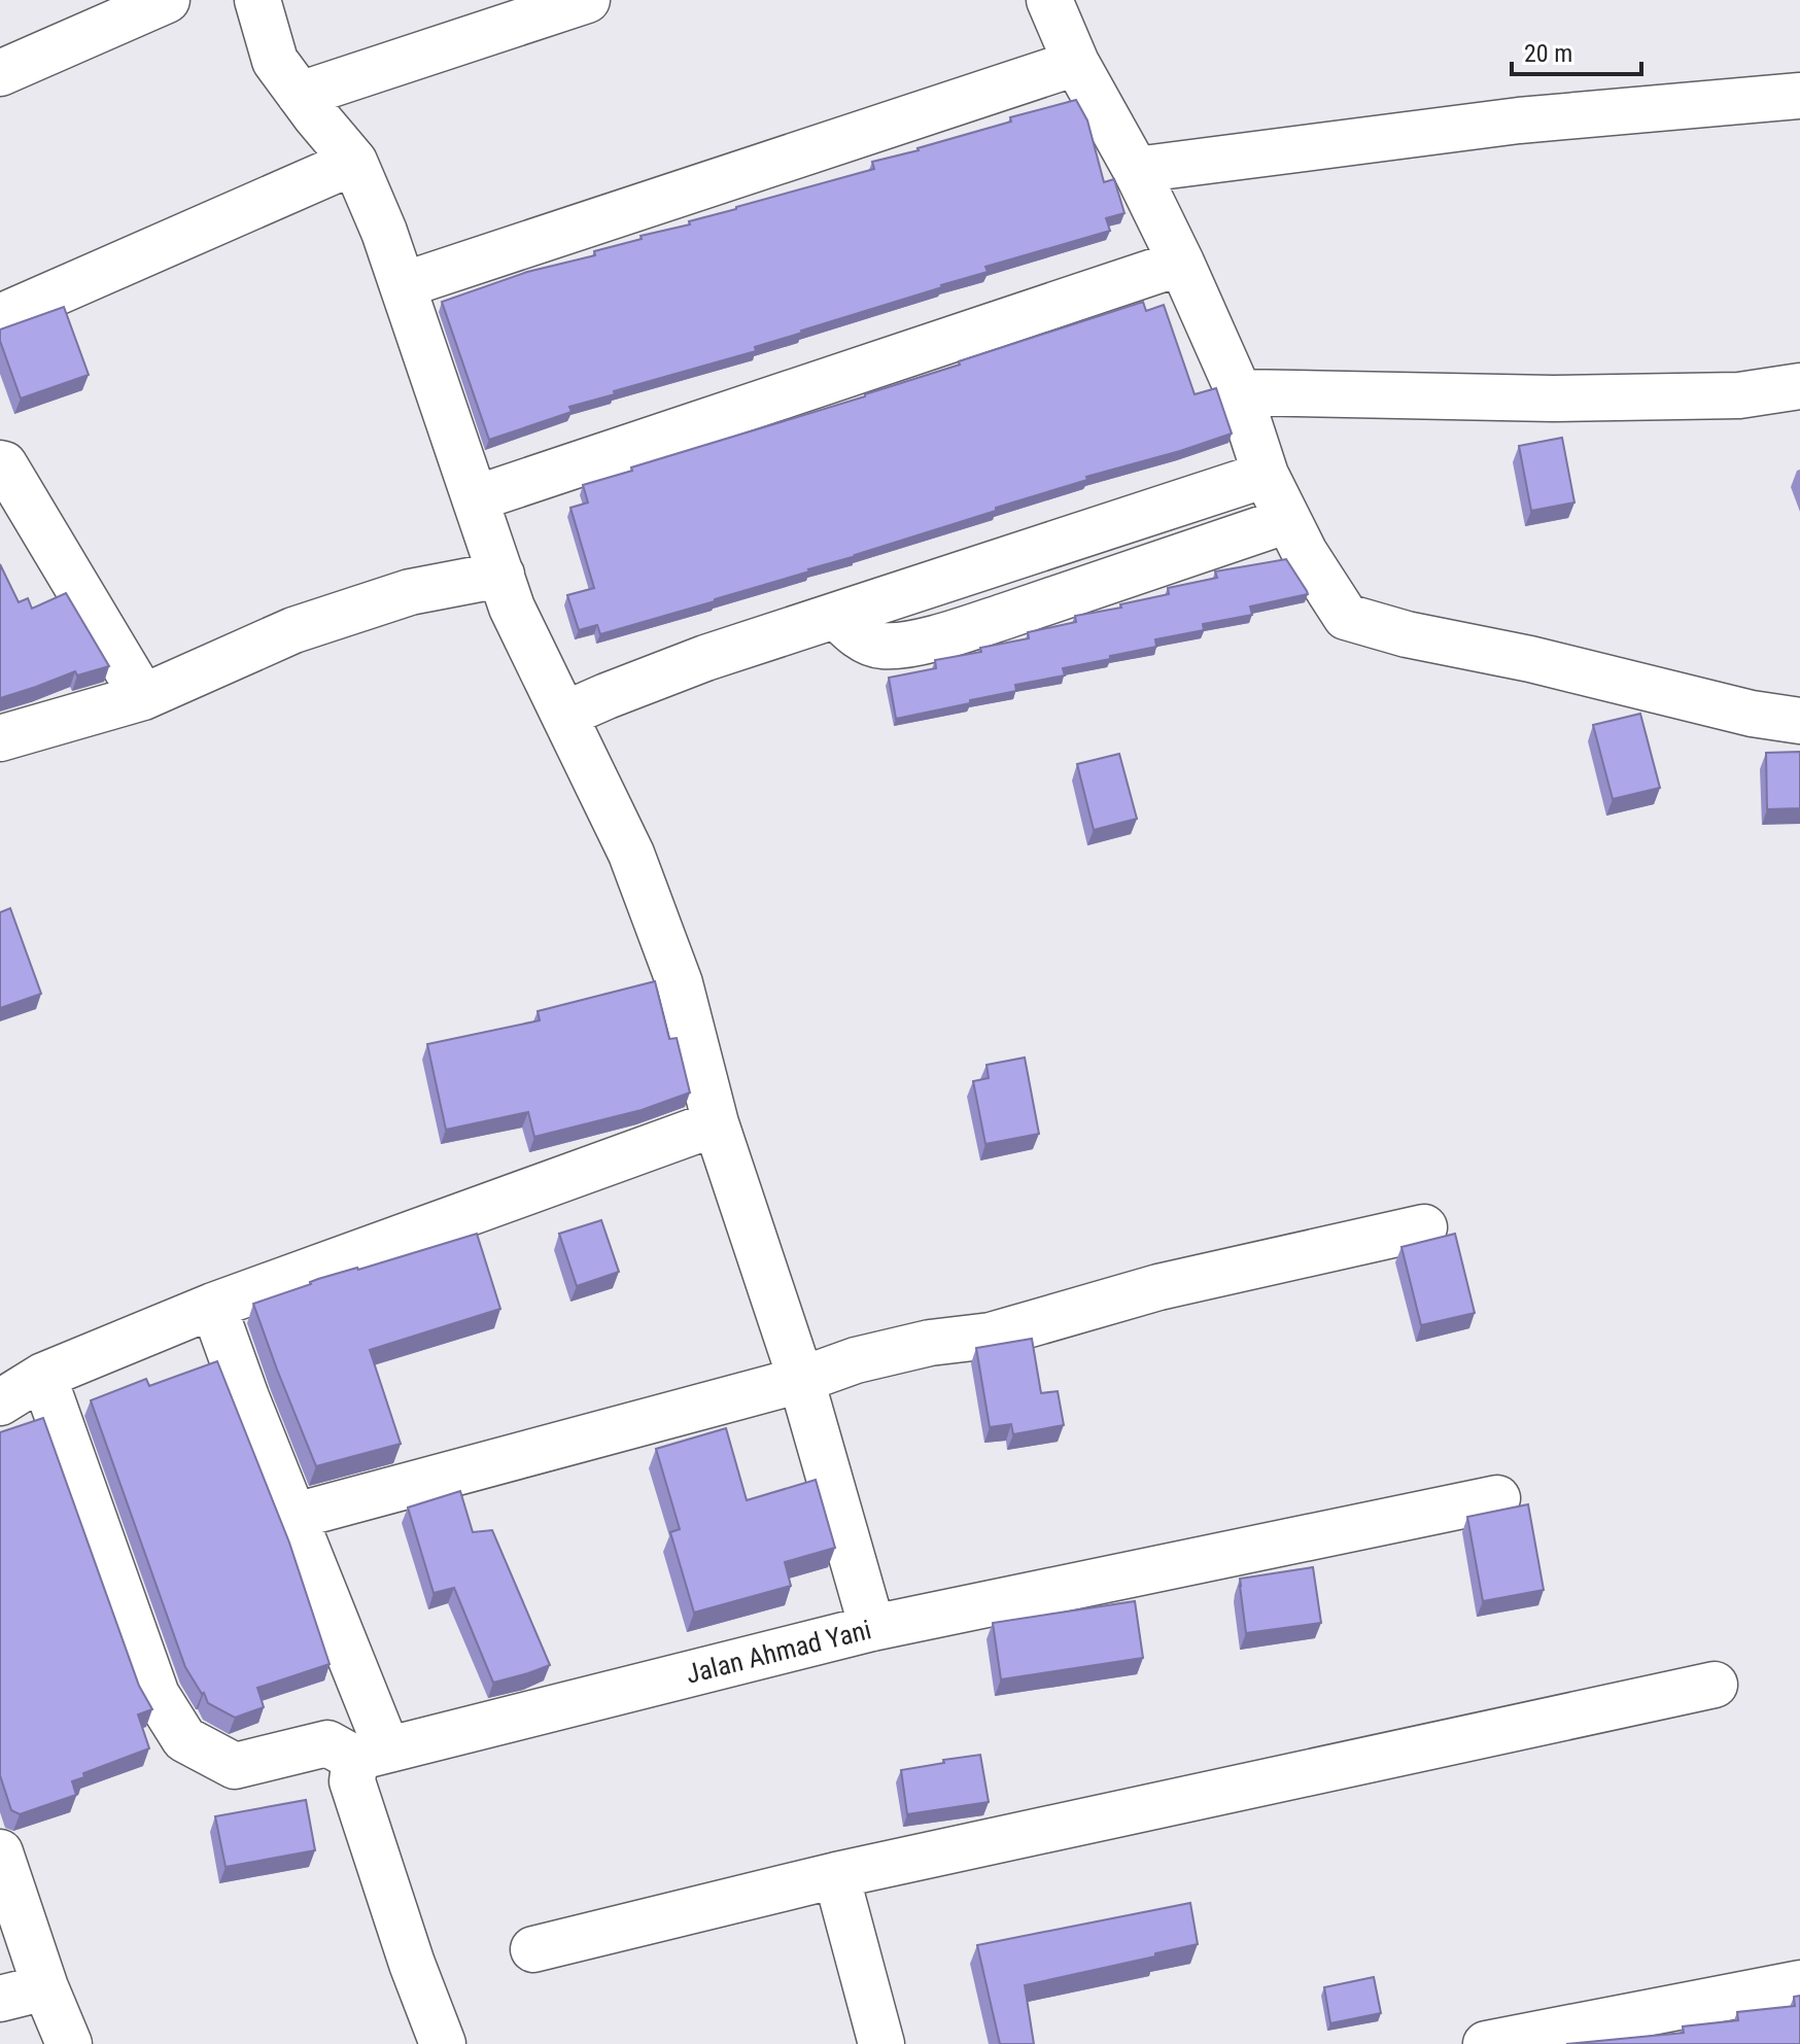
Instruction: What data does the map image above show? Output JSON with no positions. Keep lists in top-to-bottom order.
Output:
{
  "streets": {
    "street": ["Jalan Ahmad Yani"]
  },
  "scale_bar": "20 m"
}
